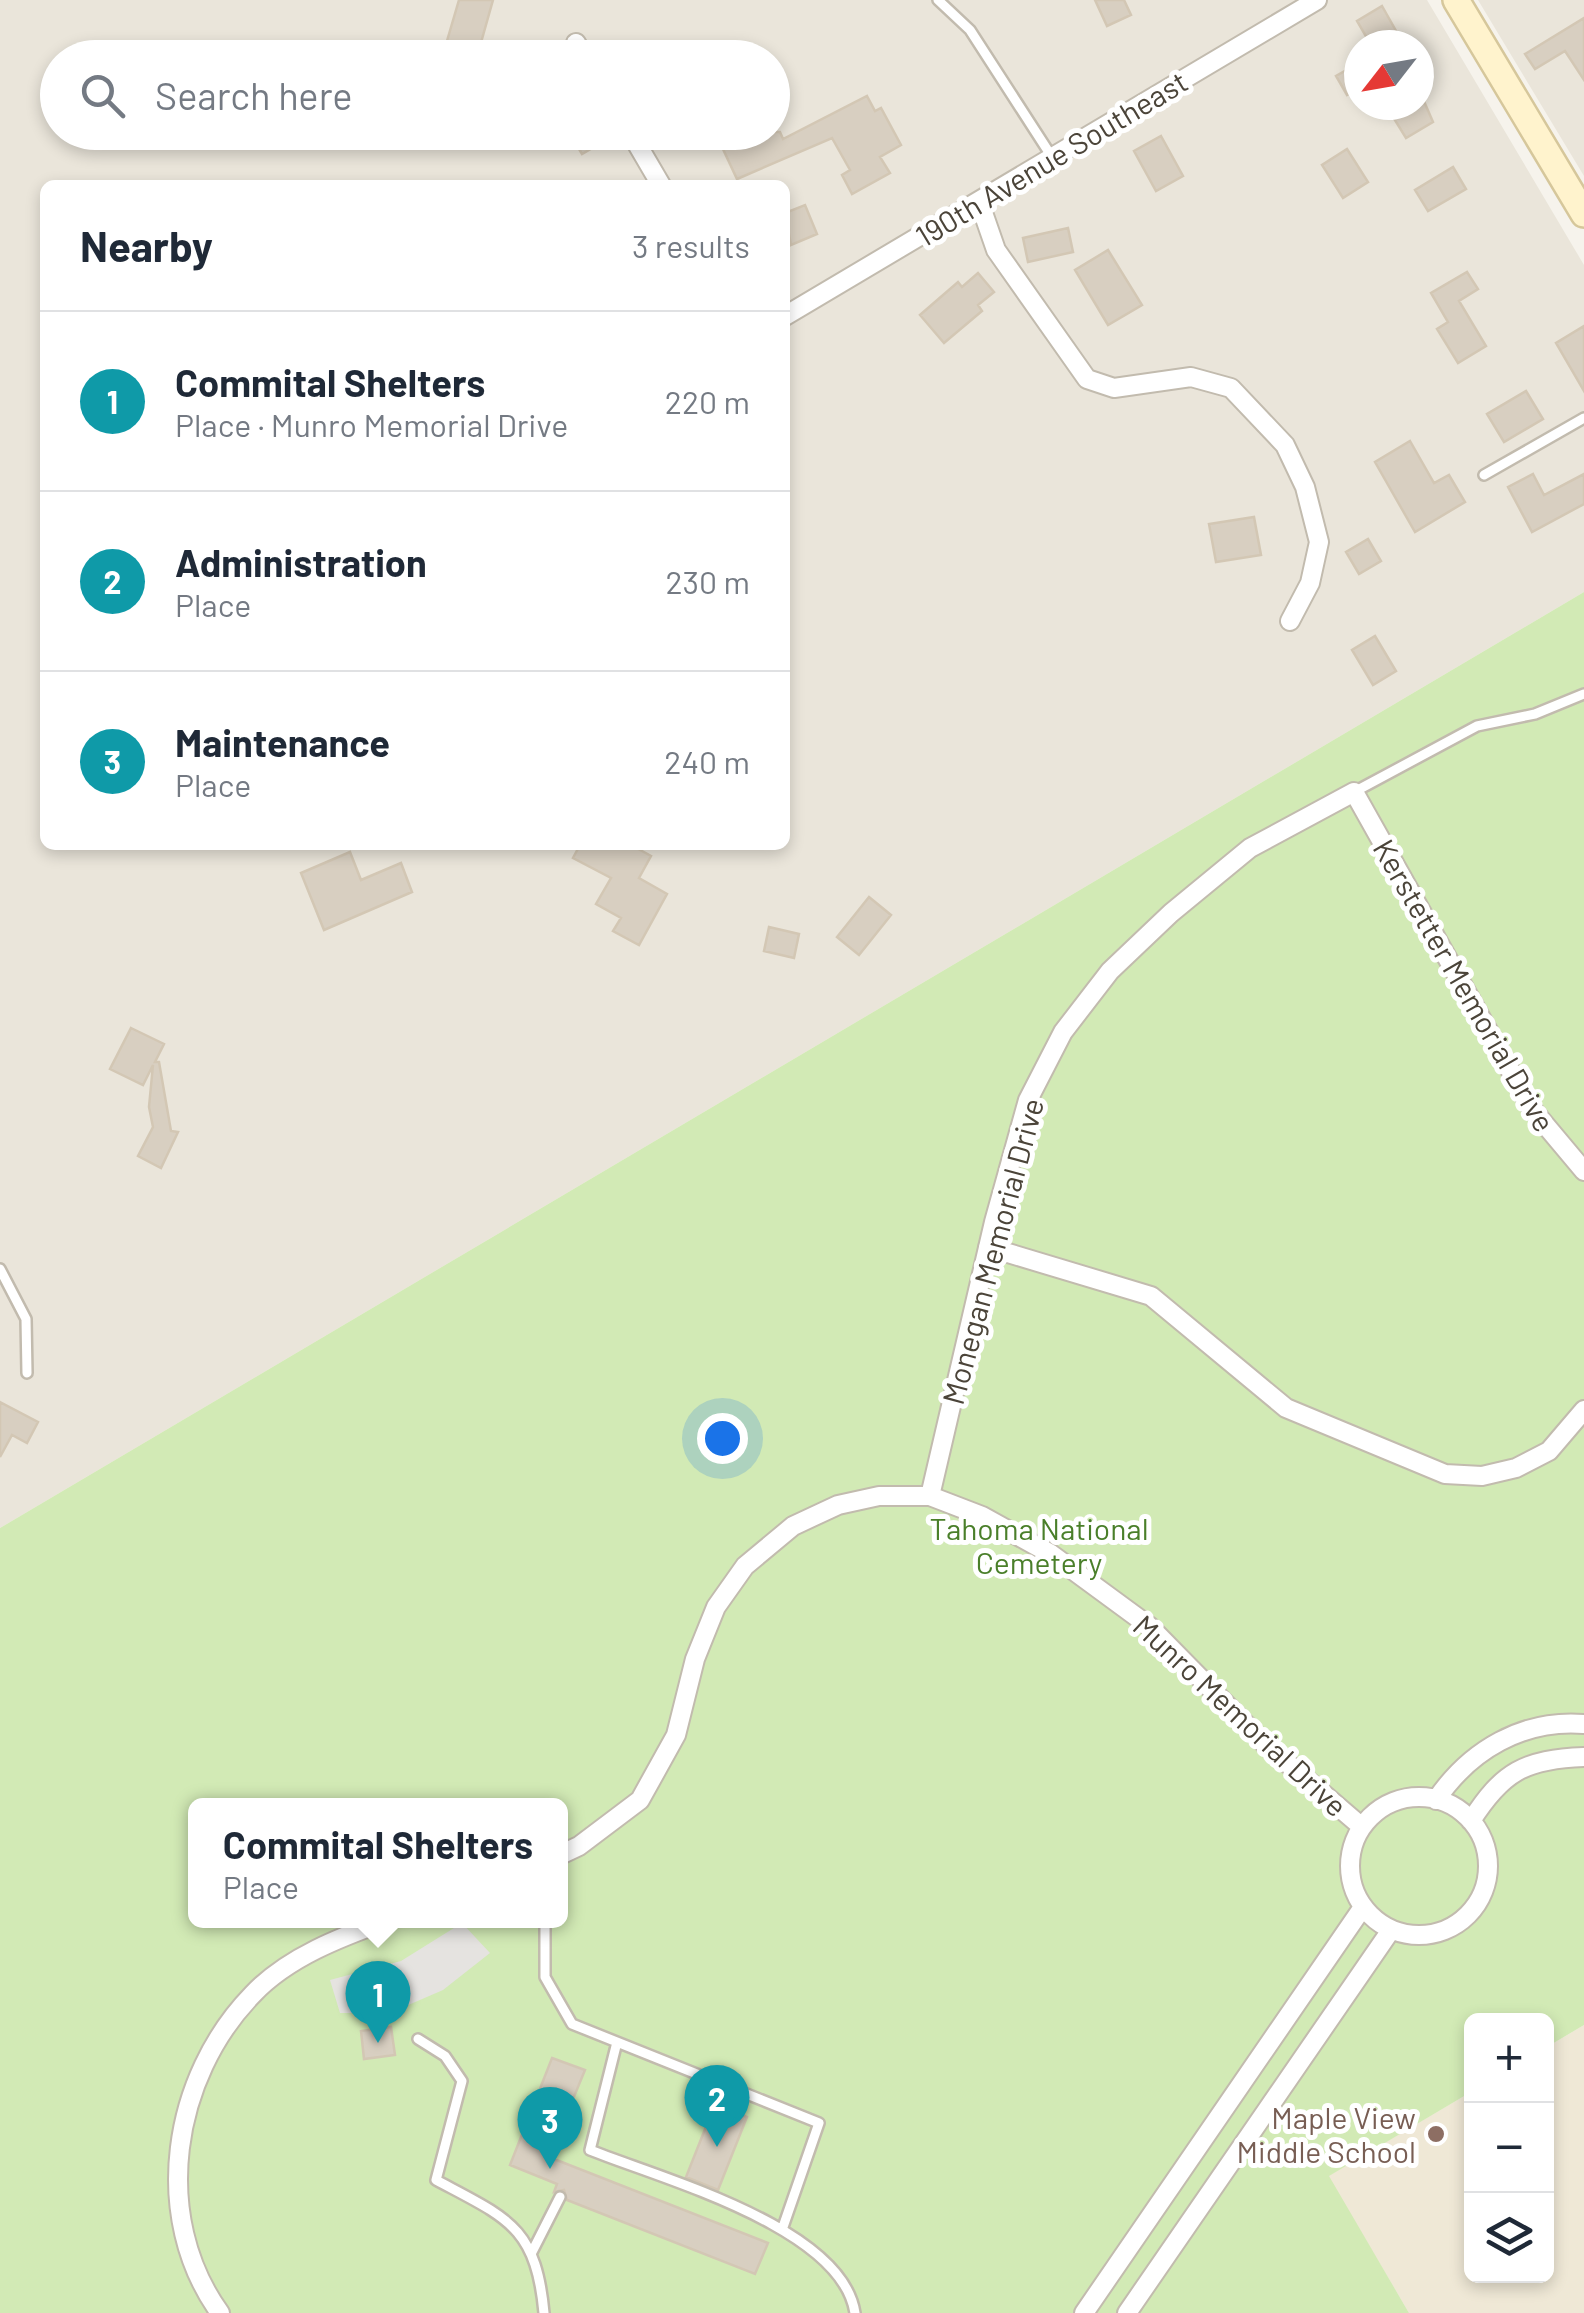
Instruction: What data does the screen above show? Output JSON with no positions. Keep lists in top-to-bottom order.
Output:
{
  "streets": {
    "street": [
      "190th Avenue Southeast",
      "Kerstetter Memorial Drive",
      "Monegan Memorial Drive",
      "Munro Memorial Drive"
    ]
  },
  "crossings": [
    ["Kerstetter Memorial Drive", "Monegan Memorial Drive"],
    ["Monegan Memorial Drive", "Munro Memorial Drive"]
  ],
  "parks": ["Tahoma National Cemetery"],
  "places": ["Maple View Middle School"],
  "north": "bottom left",
  "page": {
    "search": "Search here",
    "heading": ["Nearby", "3 results"],
    "list": [
      {
        "mark": "1",
        "name": "Commital Shelters",
        "note": "Place · Munro Memorial Drive",
        "value": "220 m"
      },
      {
        "mark": "2",
        "name": "Administration",
        "note": "Place",
        "value": "230 m"
      },
      {
        "mark": "3",
        "name": "Maintenance",
        "note": "Place",
        "value": "240 m"
      }
    ],
    "popup": ["Commital Shelters", "Place"],
    "pins": ["1", "2", "3"],
    "map_buttons": ["+", "−"]
  }
}
